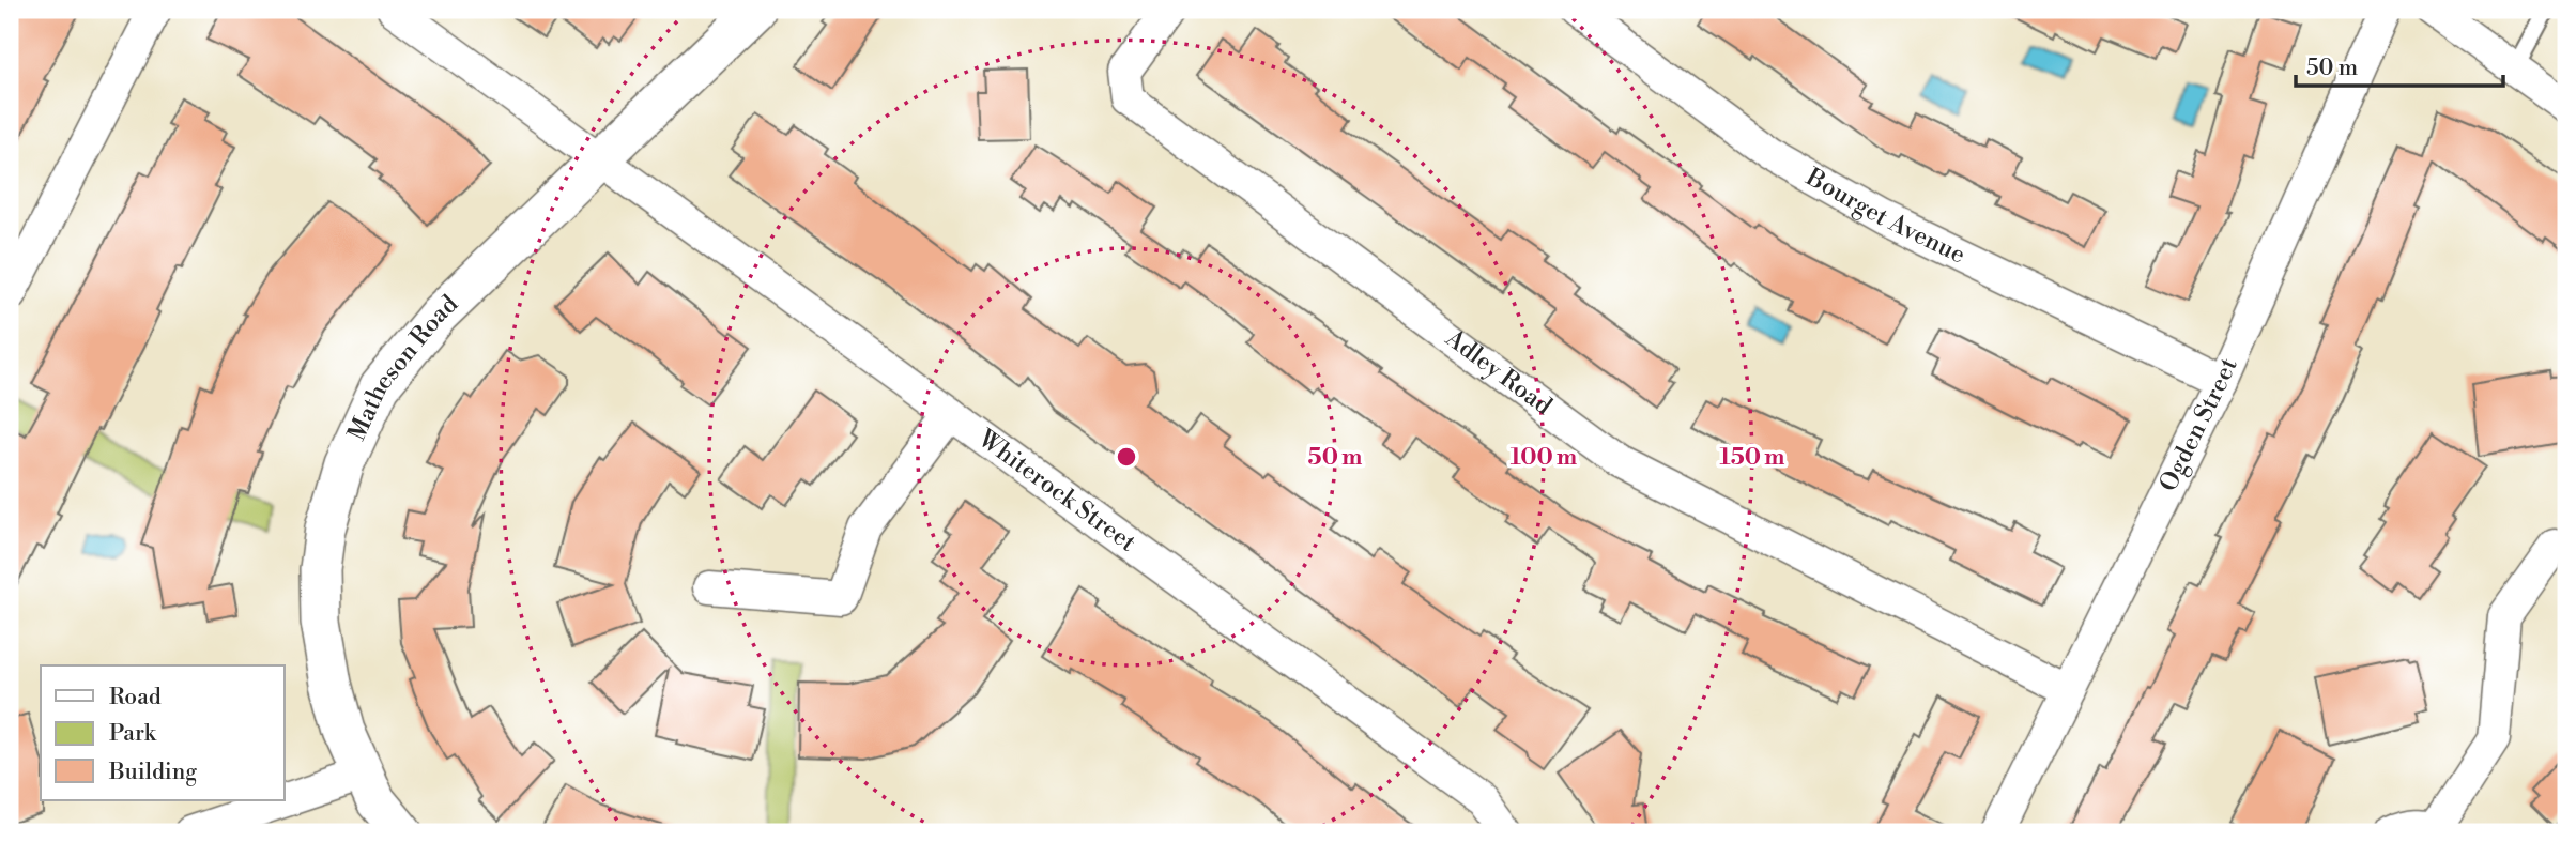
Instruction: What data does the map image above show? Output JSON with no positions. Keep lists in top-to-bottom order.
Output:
{
  "streets": {
    "street": [
      "Bourget Avenue",
      "Matheson Road",
      "Adley Road",
      "Ogden Street",
      "Whiterock Street"
    ]
  },
  "crossings": [
    ["Bourget Avenue", "Ogden Street"],
    ["Matheson Road", "Whiterock Street"],
    ["Adley Road", "Ogden Street"]
  ],
  "legend": ["Road", "Park", "Building"],
  "scale_bar": "50 m",
  "rings": ["50 m", "100 m", "150 m"]
}
